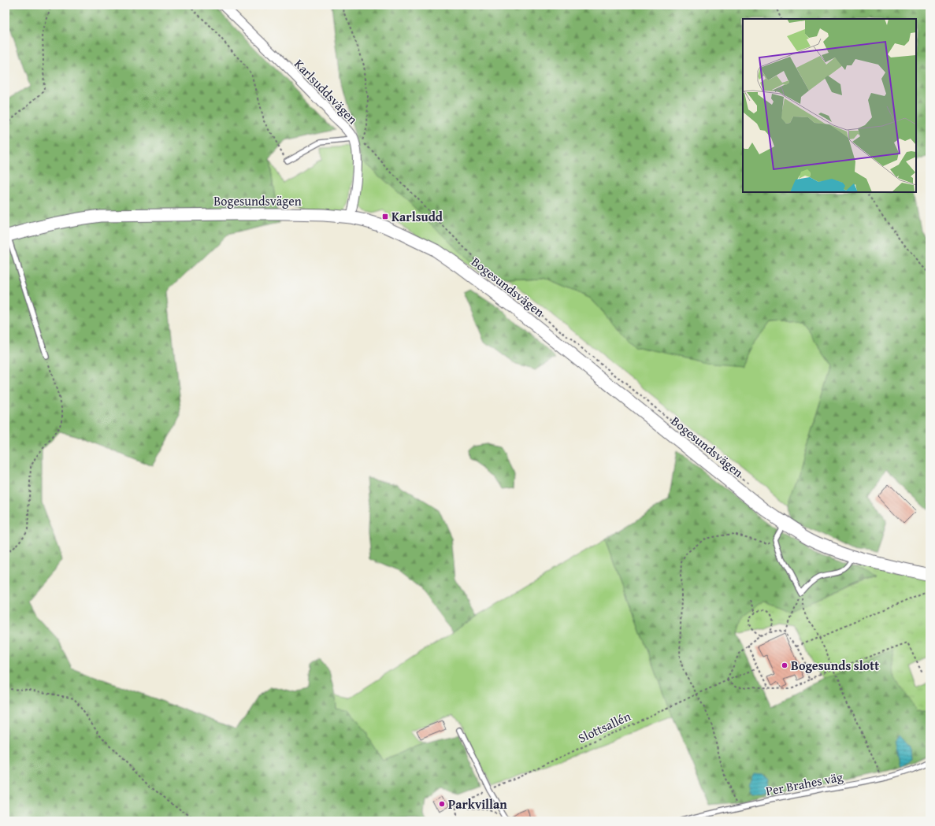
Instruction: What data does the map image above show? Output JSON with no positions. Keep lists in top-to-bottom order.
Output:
{
  "streets": {
    "street": ["Karlsuddsvägen", "Bogesundsvägen"],
    "lane": ["Per Brahes väg"],
    "path": ["Slottsallén"]
  },
  "crossings": [
    ["Karlsuddsvägen", "Bogesundsvägen"]
  ],
  "places": {
    "transit": ["Karlsudd"],
    "other": ["Bogesunds slott", "Parkvillan"]
  }
}
